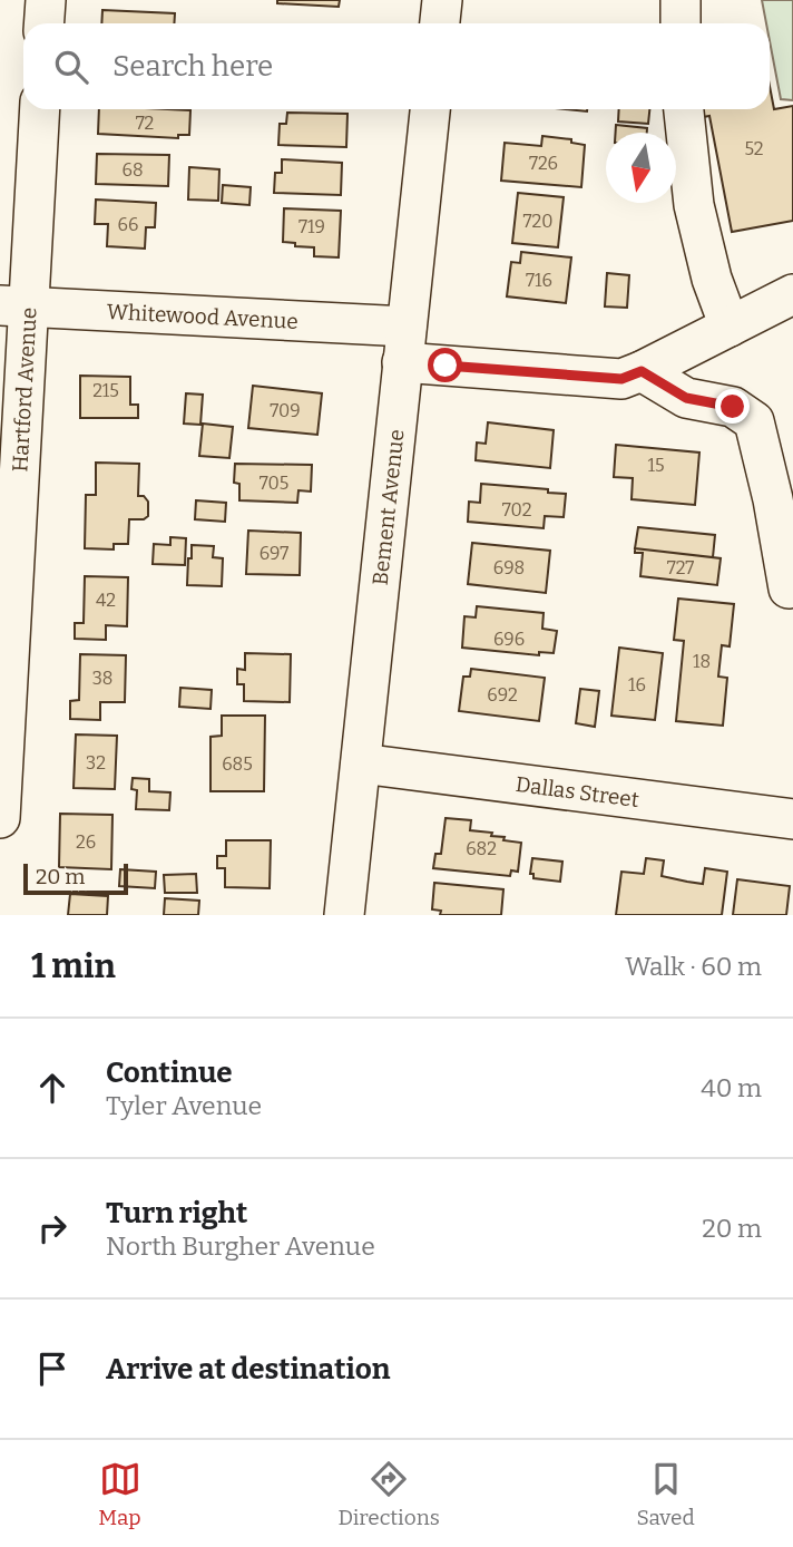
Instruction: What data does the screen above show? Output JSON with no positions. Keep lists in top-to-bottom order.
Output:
{
  "streets": {
    "street": [
      "Whitewood Avenue",
      "Hartford Avenue",
      "Bement Avenue",
      "Dallas Street"
    ]
  },
  "crossings": [
    ["Whitewood Avenue", "Hartford Avenue"],
    ["Whitewood Avenue", "Bement Avenue"],
    ["Bement Avenue", "Dallas Street"]
  ],
  "house_numbers": [
    "72",
    "52",
    "726",
    "68",
    "720",
    "66",
    "719",
    "716",
    "215",
    "709",
    "15",
    "705",
    "702",
    "697",
    "698",
    "727",
    "42",
    "696",
    "18",
    "38",
    "16",
    "692",
    "32",
    "685",
    "26",
    "682"
  ],
  "scale_bar": "20 m",
  "north": "bottom",
  "page": {
    "search": "Search here",
    "scale": "20 m",
    "heading": ["1 min", "Walk · 60 m"],
    "list": [
      ["Continue", "Tyler Avenue", "40 m"],
      ["Turn right", "North Burgher Avenue", "20 m"],
      "Arrive at destination"
    ],
    "nav": ["Map", "Directions", "Saved"]
  }
}
